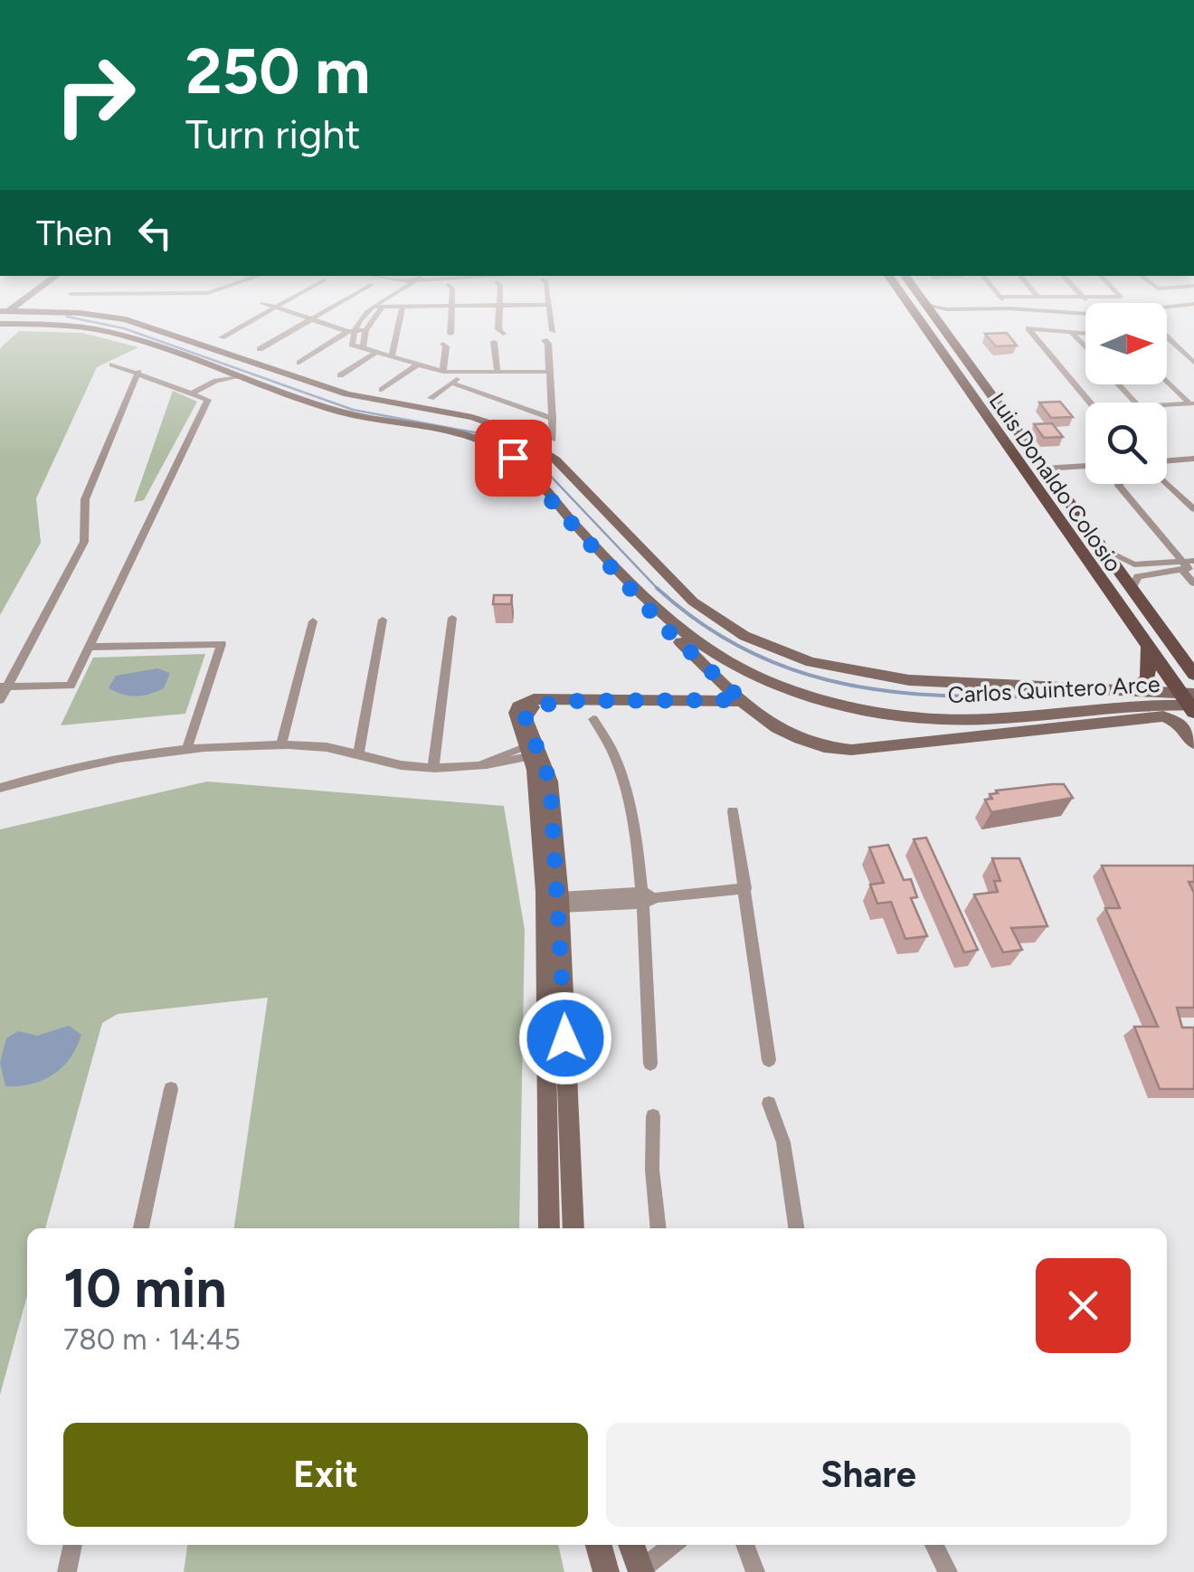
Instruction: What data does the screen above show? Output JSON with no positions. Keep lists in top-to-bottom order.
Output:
{
  "streets": {
    "main road": ["Luis Donaldo Colosio", "Carlos Quintero Arce"]
  },
  "crossings": [
    ["Luis Donaldo Colosio", "Carlos Quintero Arce"]
  ],
  "north": "right",
  "page": {
    "turn": ["250 m", "Turn right"],
    "then": "Then",
    "heading": ["10 min", "780 m · 14:45"],
    "buttons": ["Exit", "Share"]
  }
}
